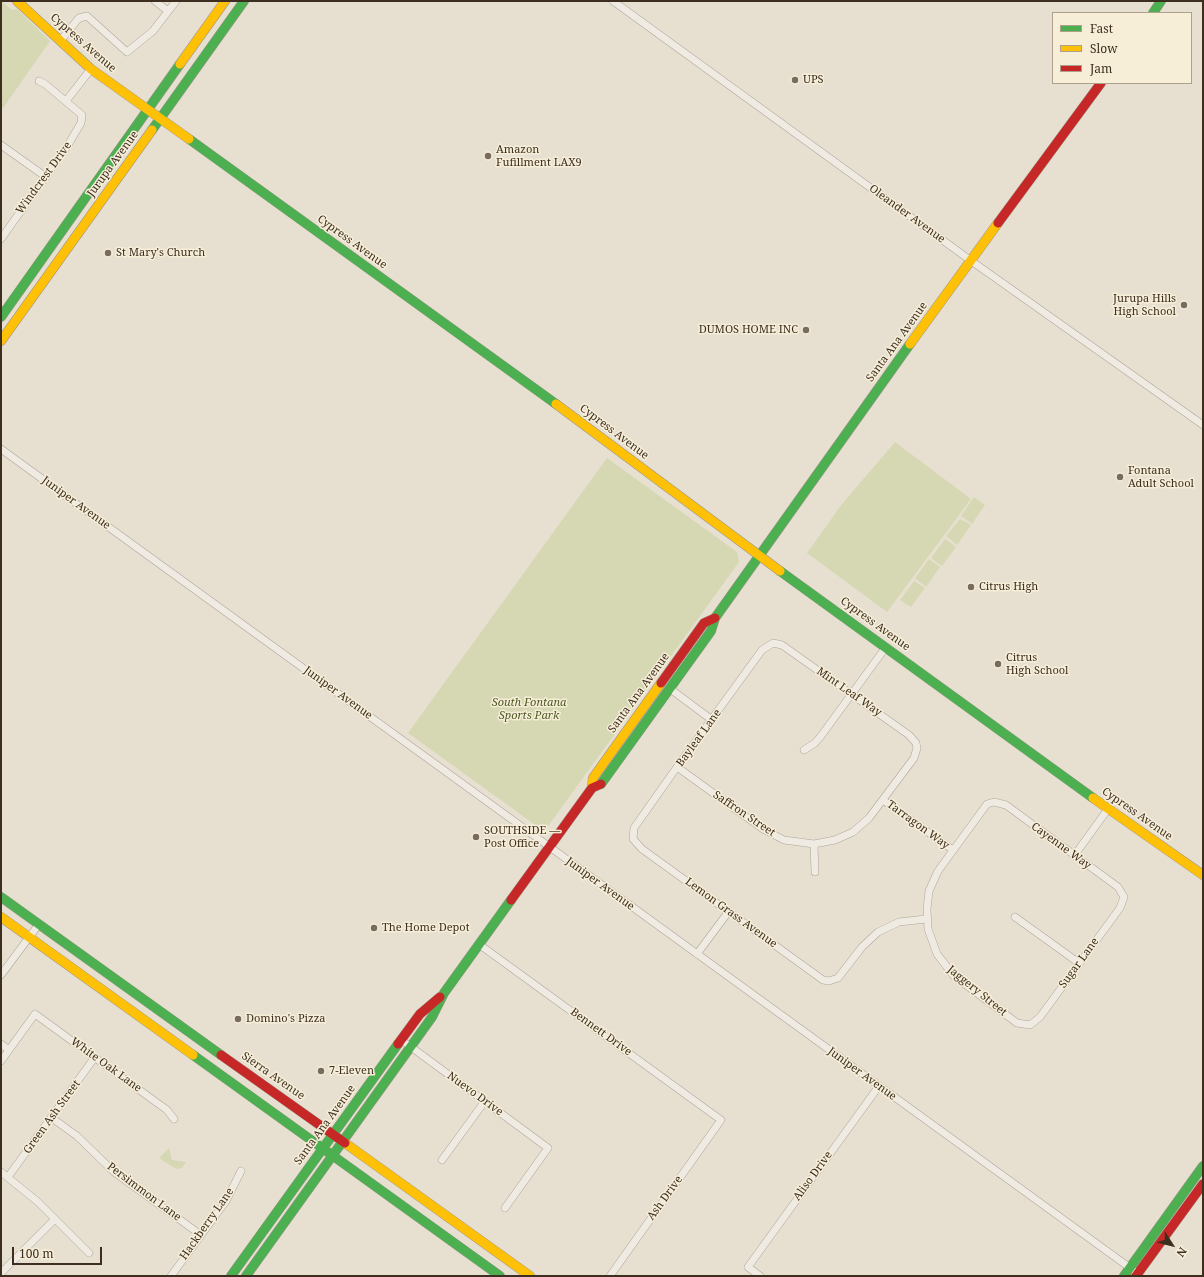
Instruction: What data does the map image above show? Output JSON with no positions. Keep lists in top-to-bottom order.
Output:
{
  "streets": {
    "street": [
      "Cypress Avenue",
      "Jurupa Avenue",
      "Windcrest Drive",
      "Oleander Avenue",
      "Santa Ana Avenue",
      "Juniper Avenue",
      "Mint Leaf Way",
      "Bayleaf Lane",
      "Saffron Street",
      "Tarragon Way",
      "Cayenne Way",
      "Lemon Grass Avenue",
      "Sugar Lane",
      "Jaggery Street",
      "Bennett Drive",
      "White Oak Lane",
      "Sierra Avenue",
      "Nuevo Drive",
      "Green Ash Street",
      "Aliso Drive",
      "Persimmon Lane",
      "Ash Drive",
      "Hackberry Lane"
    ]
  },
  "crossings": [
    ["Cypress Avenue", "Jurupa Avenue"],
    ["Cypress Avenue", "Santa Ana Avenue"],
    ["Oleander Avenue", "Santa Ana Avenue"],
    ["Santa Ana Avenue", "Juniper Avenue"],
    ["Santa Ana Avenue", "Bennett Drive"],
    ["Santa Ana Avenue", "Sierra Avenue"],
    ["Santa Ana Avenue", "Nuevo Drive"],
    ["Juniper Avenue", "Aliso Drive"],
    ["Mint Leaf Way", "Bayleaf Lane"],
    ["Mint Leaf Way", "Saffron Street"],
    ["Bayleaf Lane", "Saffron Street"],
    ["Bayleaf Lane", "Lemon Grass Avenue"],
    ["Saffron Street", "Tarragon Way"],
    ["Tarragon Way", "Jaggery Street"],
    ["Cayenne Way", "Sugar Lane"],
    ["Cayenne Way", "Jaggery Street"],
    ["Lemon Grass Avenue", "Jaggery Street"],
    ["Sugar Lane", "Jaggery Street"],
    ["Bennett Drive", "Ash Drive"],
    ["White Oak Lane", "Green Ash Street"],
    ["Green Ash Street", "Persimmon Lane"],
    ["Persimmon Lane", "Hackberry Lane"]
  ],
  "parks": ["South Fontana Sports Park"],
  "places": [
    "UPS",
    "Amazon Fufillment LAX9",
    "St Mary's Church",
    "Jurupa Hills High School",
    "DUMOS HOME INC",
    "Fontana Adult School",
    "Citrus High",
    "Citrus High School",
    "SOUTHSIDE — Post Office",
    "The Home Depot",
    "Domino's Pizza",
    "7-Eleven"
  ],
  "legend": ["Fast", "Slow", "Jam"],
  "scale_bar": "100 m",
  "north": "bottom right"
}
